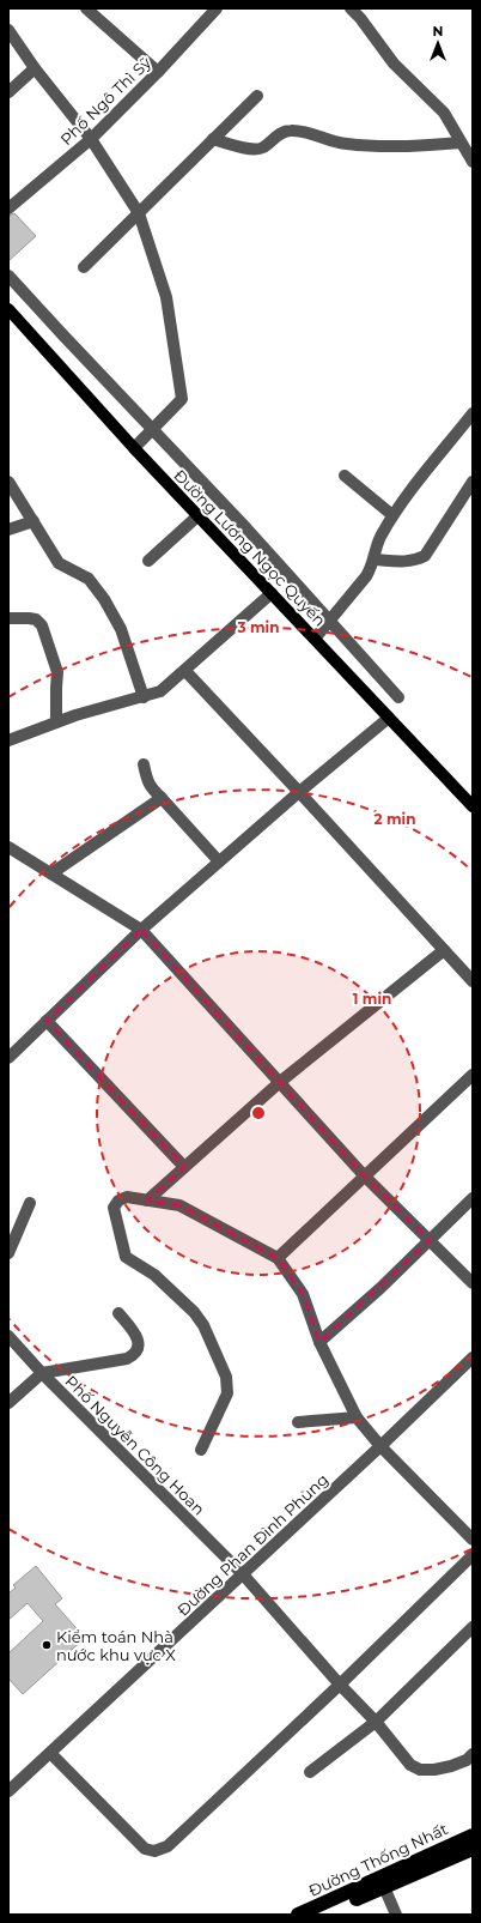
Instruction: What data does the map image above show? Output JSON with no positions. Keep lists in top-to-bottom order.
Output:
{
  "streets": {
    "highway": ["Đường Thống Nhất"],
    "main road": ["Đường Lương Ngọc Quyến"],
    "street": ["Phố Ngô Thì Sỹ", "Phố Nguyễn Công Hoan", "Đường Phan Đình Phùng"]
  },
  "crossings": [
    ["Phố Nguyễn Công Hoan", "Đường Phan Đình Phùng"]
  ],
  "places": ["Kiểm toán Nhà nước khu vực X"],
  "north": "top",
  "rings": ["3 min", "2 min", "1 min"]
}
